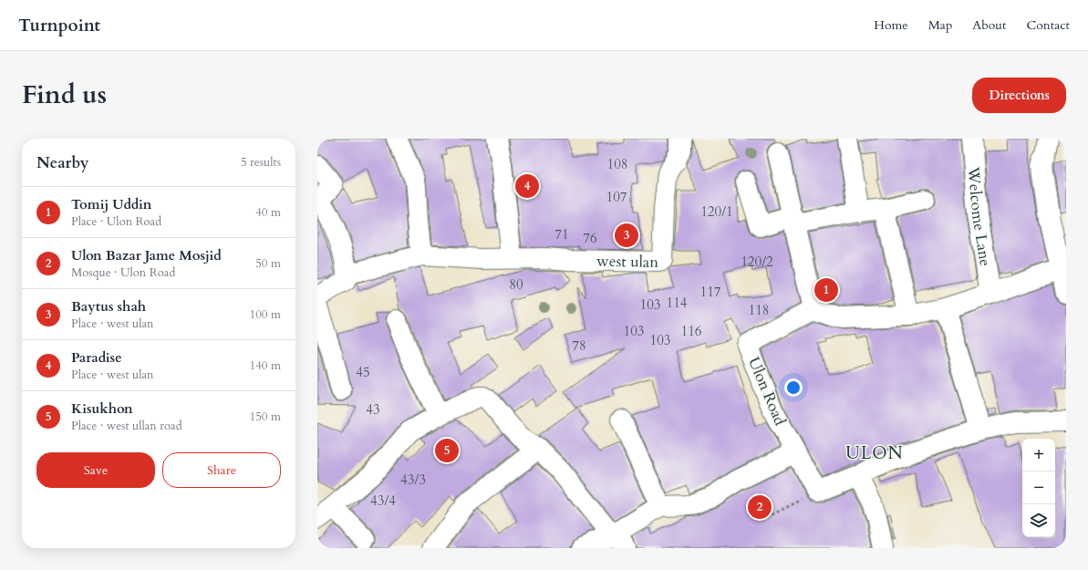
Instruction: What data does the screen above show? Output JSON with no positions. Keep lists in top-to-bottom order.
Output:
{
  "streets": {
    "street": ["Welcome Lane", "west ulan", "Ulon Road"]
  },
  "districts": ["ULON"],
  "house_numbers": [
    "108",
    "107",
    "120/1",
    "71",
    "76",
    "120/2",
    "80",
    "117",
    "114",
    "103",
    "118",
    "103",
    "116",
    "103",
    "78",
    "45",
    "43",
    "43/3",
    "43/4"
  ],
  "page": {
    "header": "Turnpoint",
    "nav": [
      "Home",
      "Map",
      "About",
      "Contact"
    ],
    "title": "Find us",
    "buttons": [
      "Directions",
      ["Save", "Share"]
    ],
    "heading": ["Nearby", "5 results"],
    "pins": [
      "4",
      "3",
      "1",
      "5",
      "2"
    ],
    "list": [
      {
        "mark": "1",
        "name": "Tomij Uddin",
        "note": "Place · Ulon Road",
        "value": "40 m"
      },
      {
        "mark": "2",
        "name": "Ulon Bazar Jame Mosjid",
        "note": "Mosque · Ulon Road",
        "value": "50 m"
      },
      {
        "mark": "3",
        "name": "Baytus shah",
        "note": "Place · west ulan",
        "value": "100 m"
      },
      {
        "mark": "4",
        "name": "Paradise",
        "note": "Place · west ulan",
        "value": "140 m"
      },
      {
        "mark": "5",
        "name": "Kisukhon",
        "note": "Place · west ullan road",
        "value": "150 m"
      }
    ],
    "map_buttons": ["+", "−"]
  }
}
